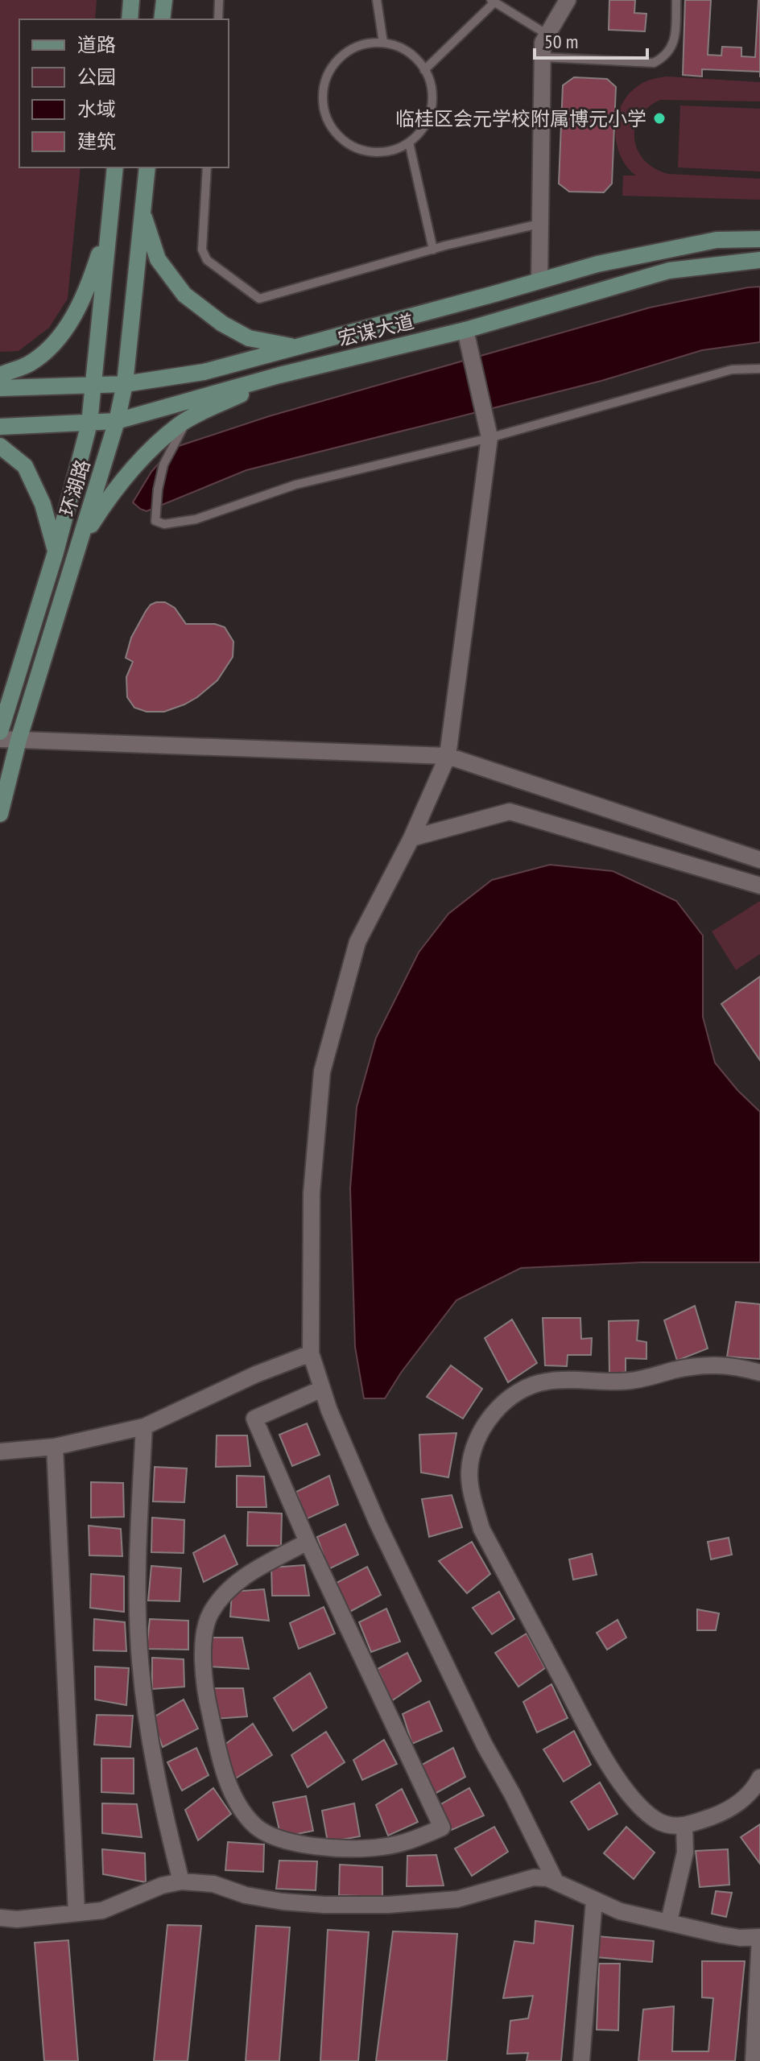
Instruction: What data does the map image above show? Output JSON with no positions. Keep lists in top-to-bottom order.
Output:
{
  "streets": {
    "main road": ["宏谋大道", "环湖路"]
  },
  "crossings": [
    ["宏谋大道", "环湖路"]
  ],
  "places": ["临桂区会元学校附属博元小学"],
  "legend": [
    "道路",
    "公园",
    "水域",
    "建筑"
  ],
  "scale_bar": "50 m"
}
